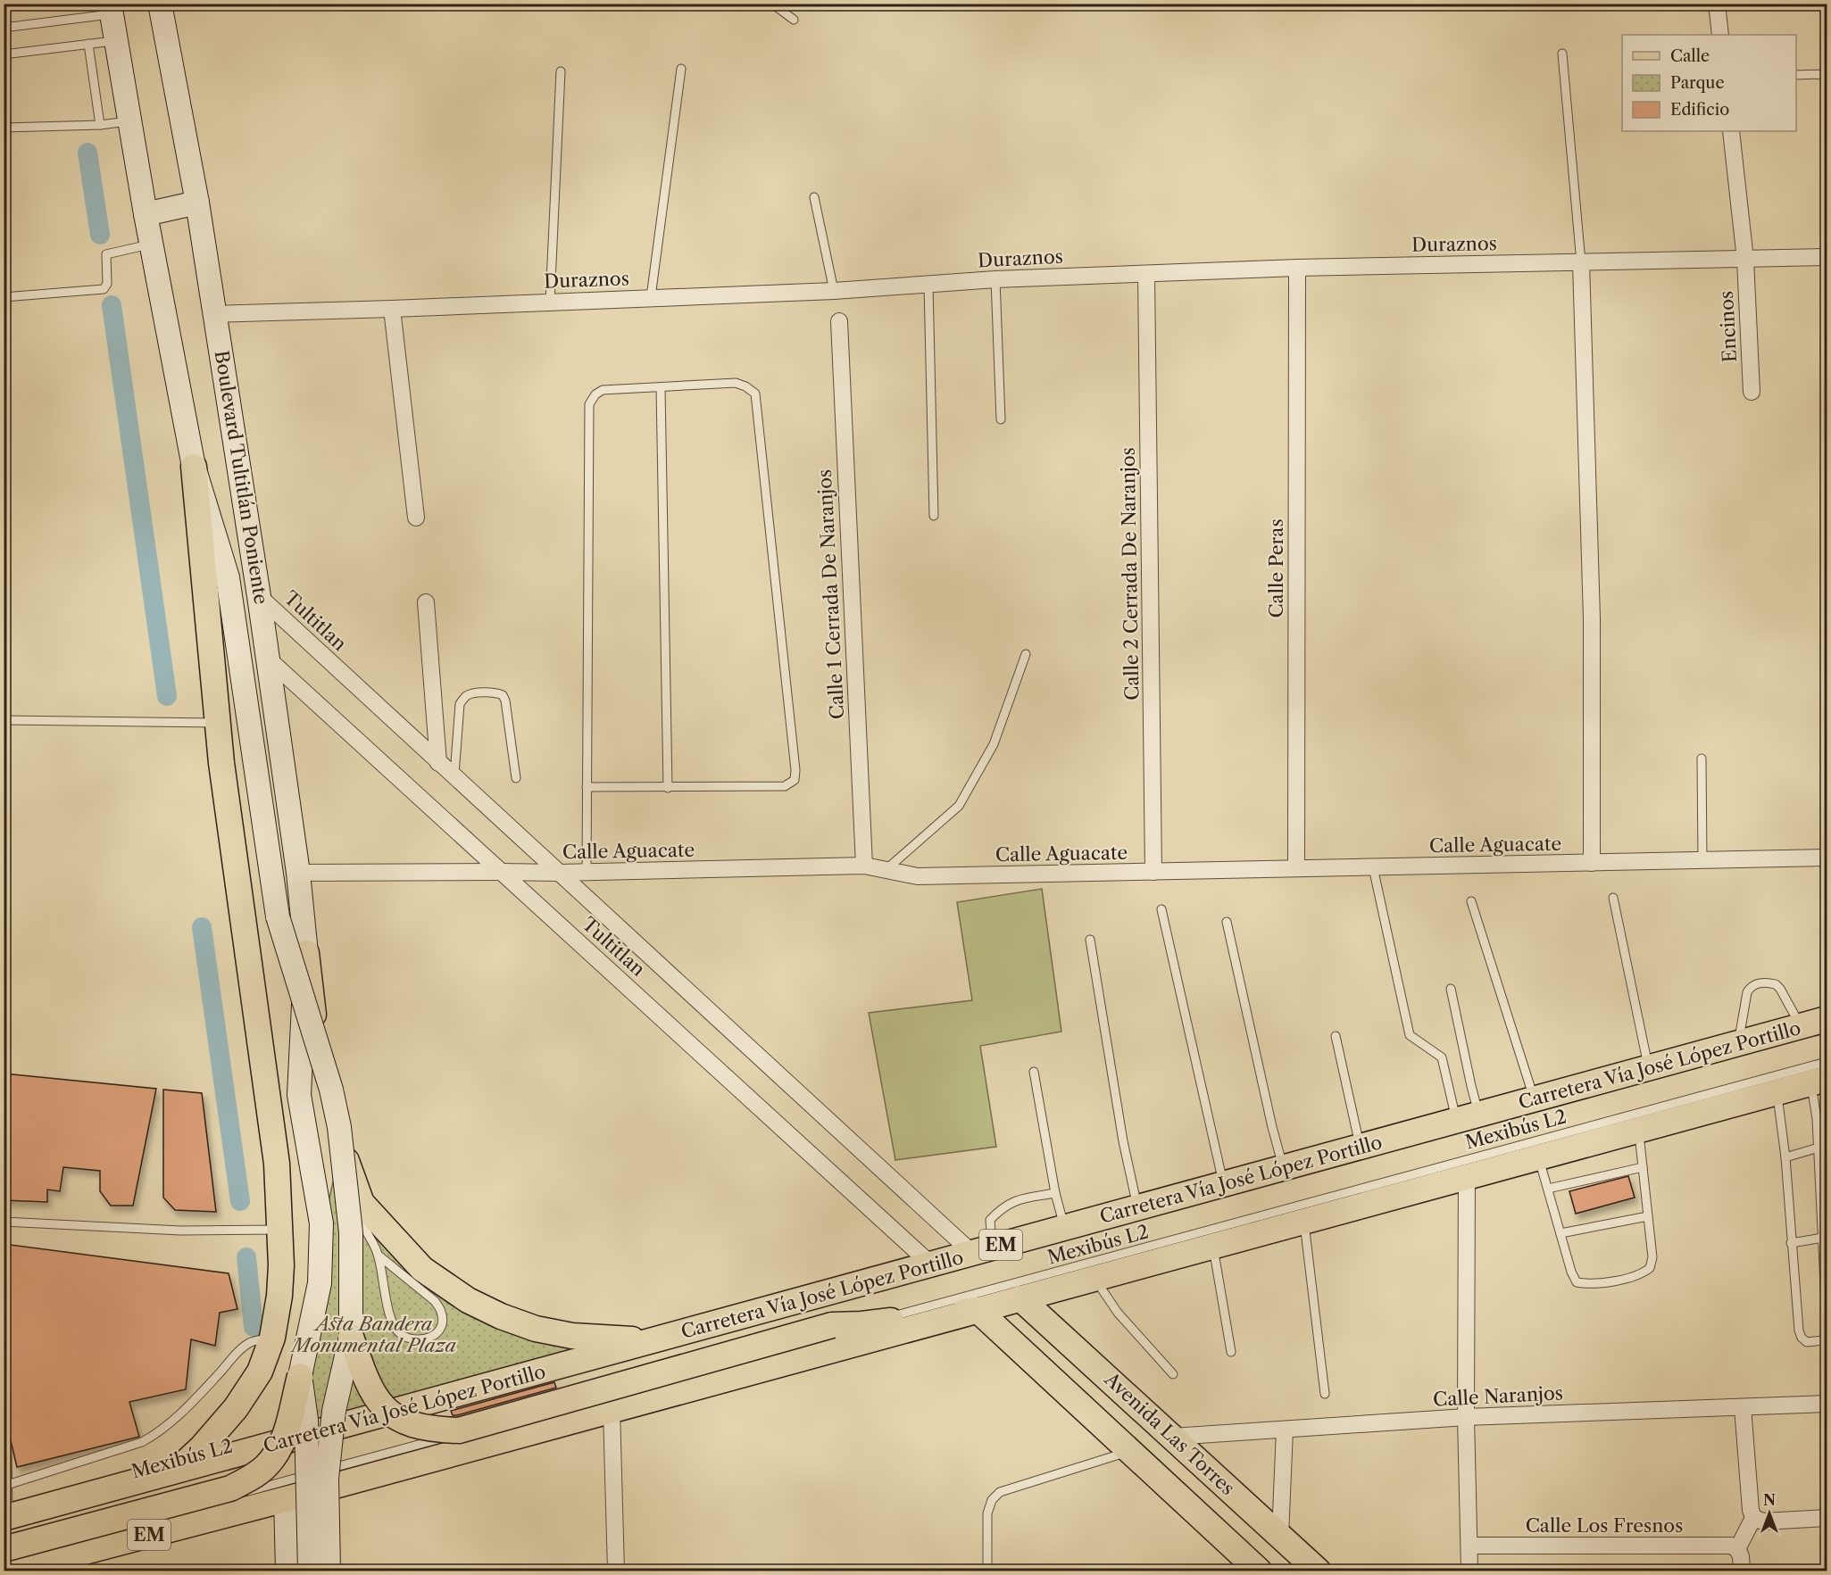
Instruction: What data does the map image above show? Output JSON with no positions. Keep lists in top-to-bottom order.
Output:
{
  "streets": {
    "main road": ["Carretera Vía José López Portillo", "EM", "Avenida Las Torres"],
    "street": [
      "Duraznos",
      "Encinos",
      "Boulevard Tultitlán Poniente",
      "Calle Peras",
      "Calle 2 Cerrada De Naranjos",
      "Calle 1 Cerrada De Naranjos",
      "Tultitlan",
      "Calle Aguacate",
      "Calle Naranjos",
      "Calle Los Fresnos"
    ],
    "lane": ["Mexibús L2"]
  },
  "crossings": [
    ["Duraznos", "Encinos"],
    ["Duraznos", "Boulevard Tultitlán Poniente"],
    ["Duraznos", "Calle Peras"],
    ["Duraznos", "Calle 2 Cerrada De Naranjos"],
    ["Boulevard Tultitlán Poniente", "Tultitlan"],
    ["Boulevard Tultitlán Poniente", "Calle Aguacate"],
    ["Calle Peras", "Calle Aguacate"],
    ["Calle 2 Cerrada De Naranjos", "Calle Aguacate"],
    ["Calle 1 Cerrada De Naranjos", "Calle Aguacate"],
    ["Tultitlan", "Calle Aguacate"],
    ["Tultitlan", "Carretera Vía José López Portillo"],
    ["Carretera Vía José López Portillo", "Mexibús L2"],
    ["Mexibús L2", "EM"],
    ["EM", "Avenida Las Torres"],
    ["Calle Naranjos", "Avenida Las Torres"]
  ],
  "parks": ["Asta Bandera Monumental Plaza"],
  "legend": ["Calle", "Parque", "Edificio"],
  "north": "top"
}
